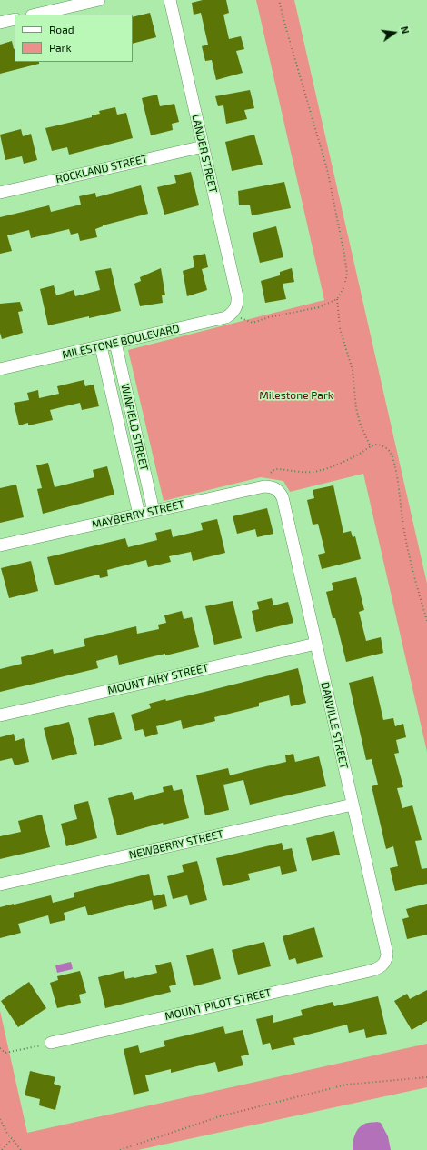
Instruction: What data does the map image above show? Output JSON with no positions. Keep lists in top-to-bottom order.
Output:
{
  "streets": {
    "street": [
      "LANDER STREET",
      "ROCKLAND STREET",
      "MILESTONE BOULEVARD",
      "WINFIELD STREET",
      "MAYBERRY STREET",
      "MOUNT AIRY STREET",
      "DANVILLE STREET",
      "NEWBERRY STREET",
      "MOUNT PILOT STREET"
    ]
  },
  "crossings": [
    ["LANDER STREET", "ROCKLAND STREET"],
    ["LANDER STREET", "MILESTONE BOULEVARD"],
    ["MILESTONE BOULEVARD", "WINFIELD STREET"],
    ["WINFIELD STREET", "MAYBERRY STREET"],
    ["MAYBERRY STREET", "DANVILLE STREET"],
    ["MOUNT AIRY STREET", "DANVILLE STREET"],
    ["DANVILLE STREET", "NEWBERRY STREET"],
    ["DANVILLE STREET", "MOUNT PILOT STREET"]
  ],
  "parks": ["Milestone Park"],
  "legend": ["Road", "Park"],
  "north": "right"
}
